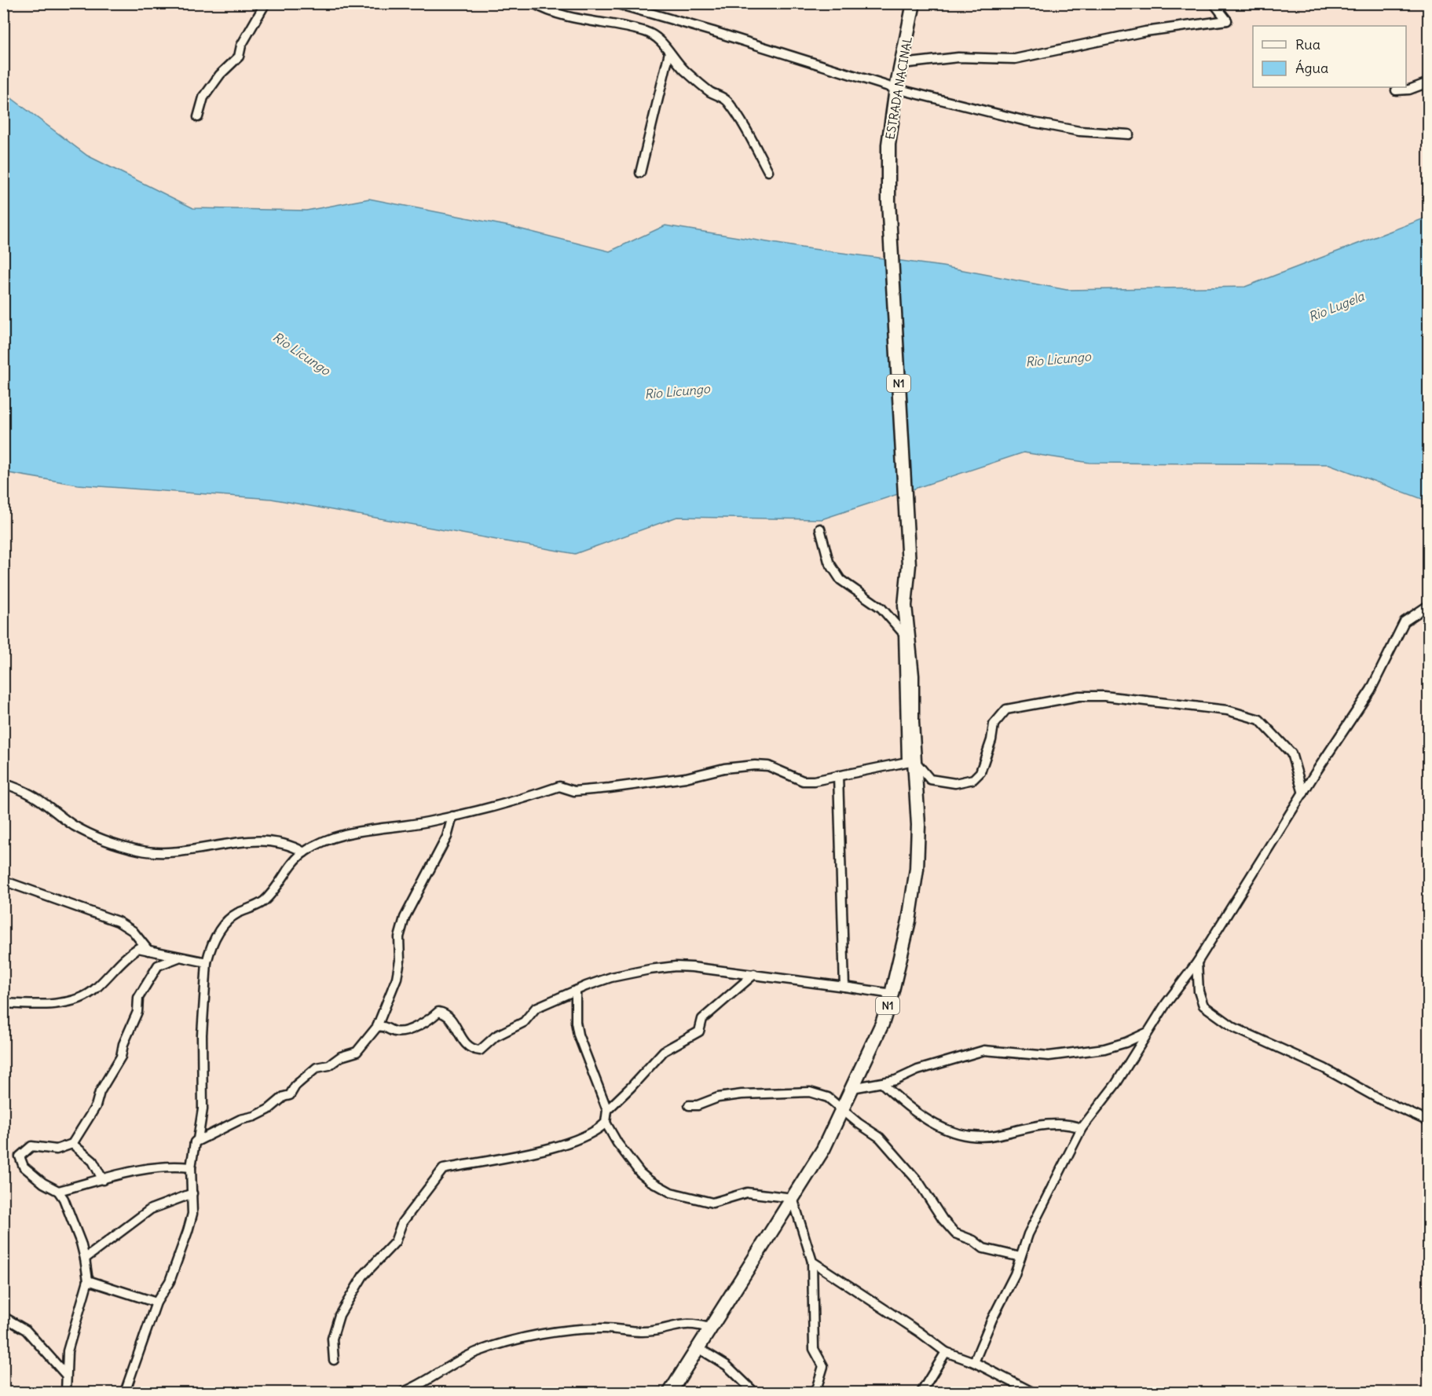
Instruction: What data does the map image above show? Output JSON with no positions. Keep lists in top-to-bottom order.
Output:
{
  "streets": {
    "highway": ["ESTRADA NACINAL", "N1"]
  },
  "crossings": [
    ["ESTRADA NACINAL", "N1"]
  ],
  "water": ["Rio Lugela", "Rio Licungo"],
  "legend": ["Rua", "Água"]
}
